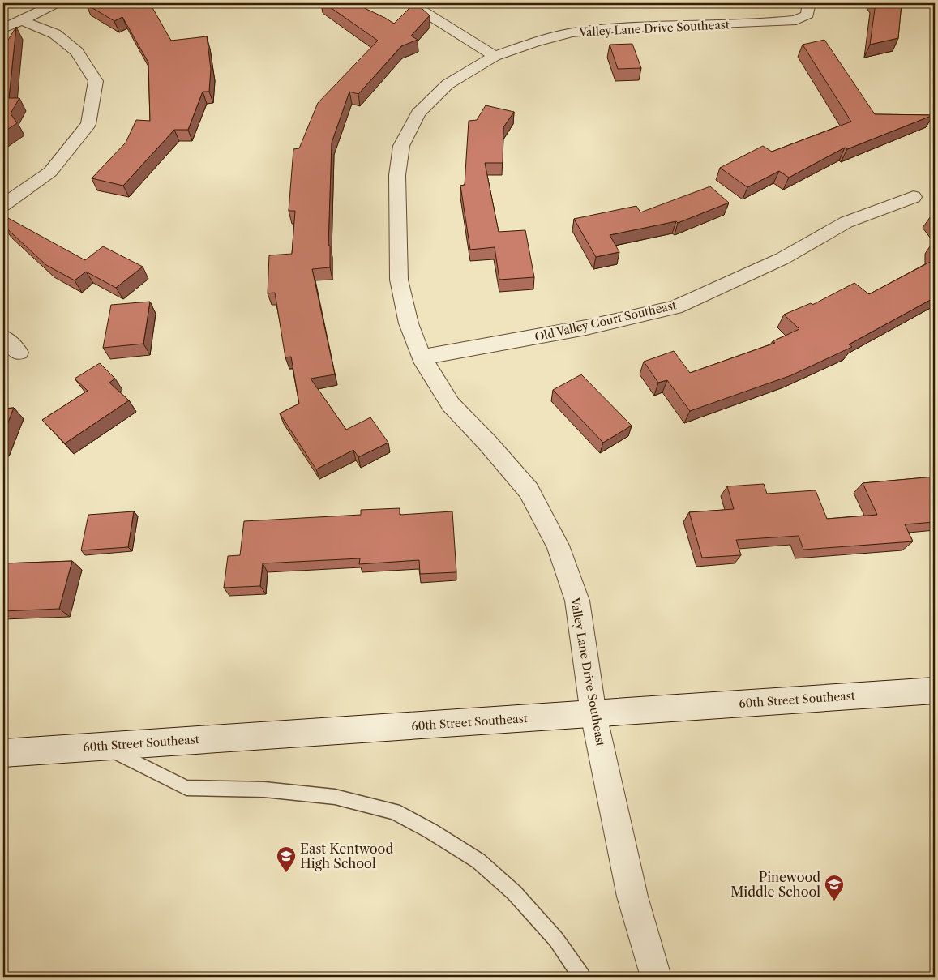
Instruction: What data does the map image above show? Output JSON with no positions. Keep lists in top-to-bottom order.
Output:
{
  "streets": {
    "street": ["Valley Lane Drive Southeast", "Old Valley Court Southeast", "60th Street Southeast"]
  },
  "crossings": [
    ["Valley Lane Drive Southeast", "Old Valley Court Southeast"],
    ["Valley Lane Drive Southeast", "60th Street Southeast"]
  ],
  "places": {
    "school or university": ["East Kentwood High School", "Pinewood Middle School"]
  }
}
